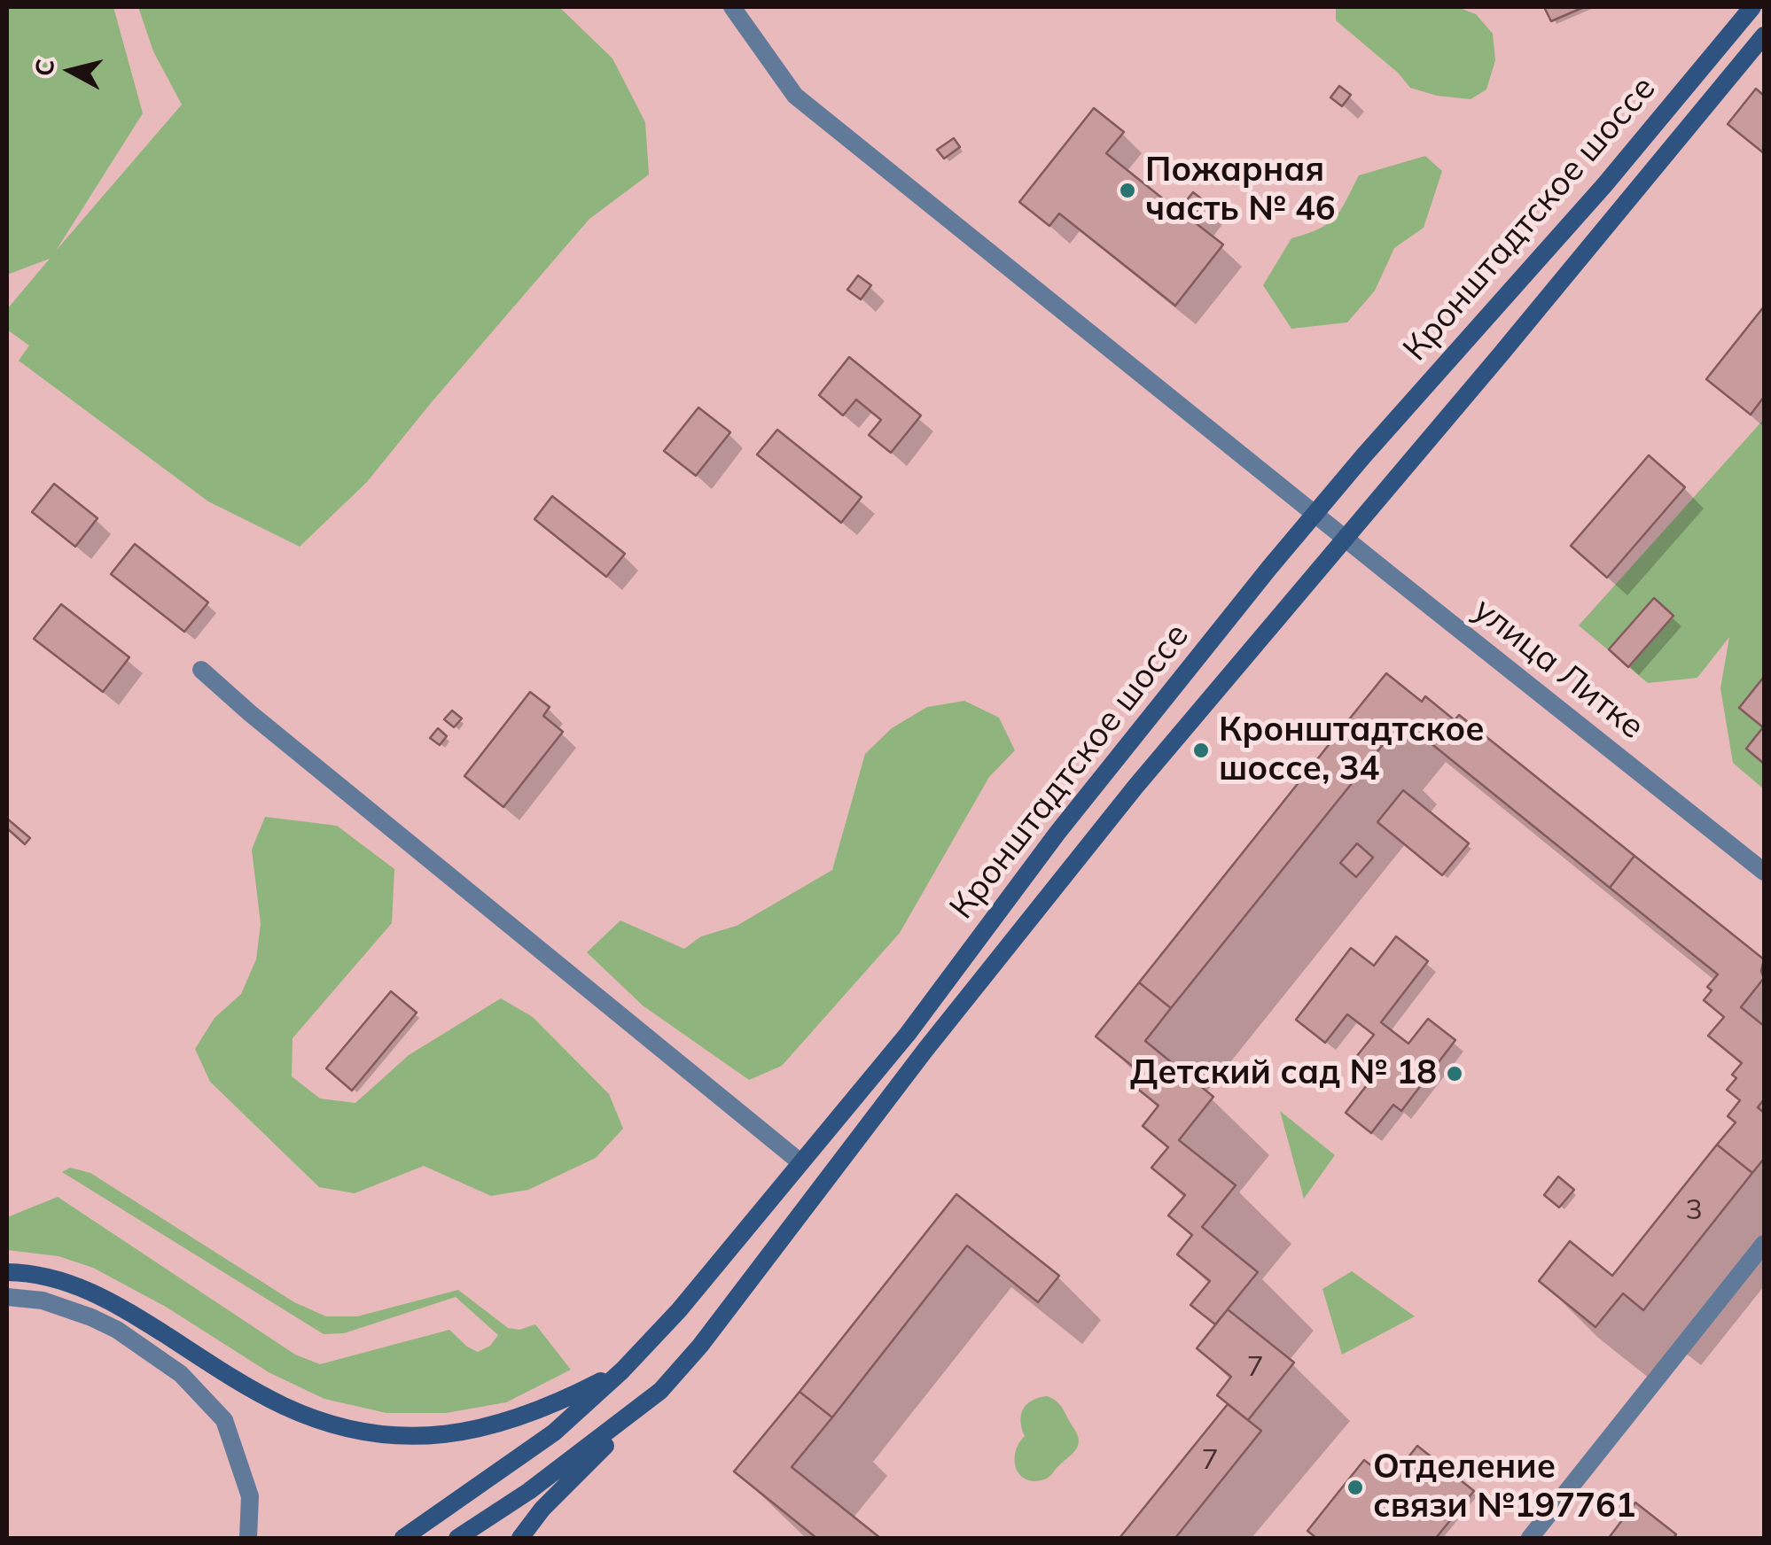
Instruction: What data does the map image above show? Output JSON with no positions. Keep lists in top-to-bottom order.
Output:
{
  "streets": {
    "main road": ["Кронштадтское шоссе"],
    "street": ["улица Литке"]
  },
  "crossings": [
    ["Кронштадтское шоссе", "улица Литке"]
  ],
  "places": [
    "Пожарная часть № 46",
    "Кронштадтское шоссе, 34",
    "Детский сад № 18",
    "Отделение связи №197761"
  ],
  "house_numbers": ["3", "7", "7"],
  "north": "left"
}
